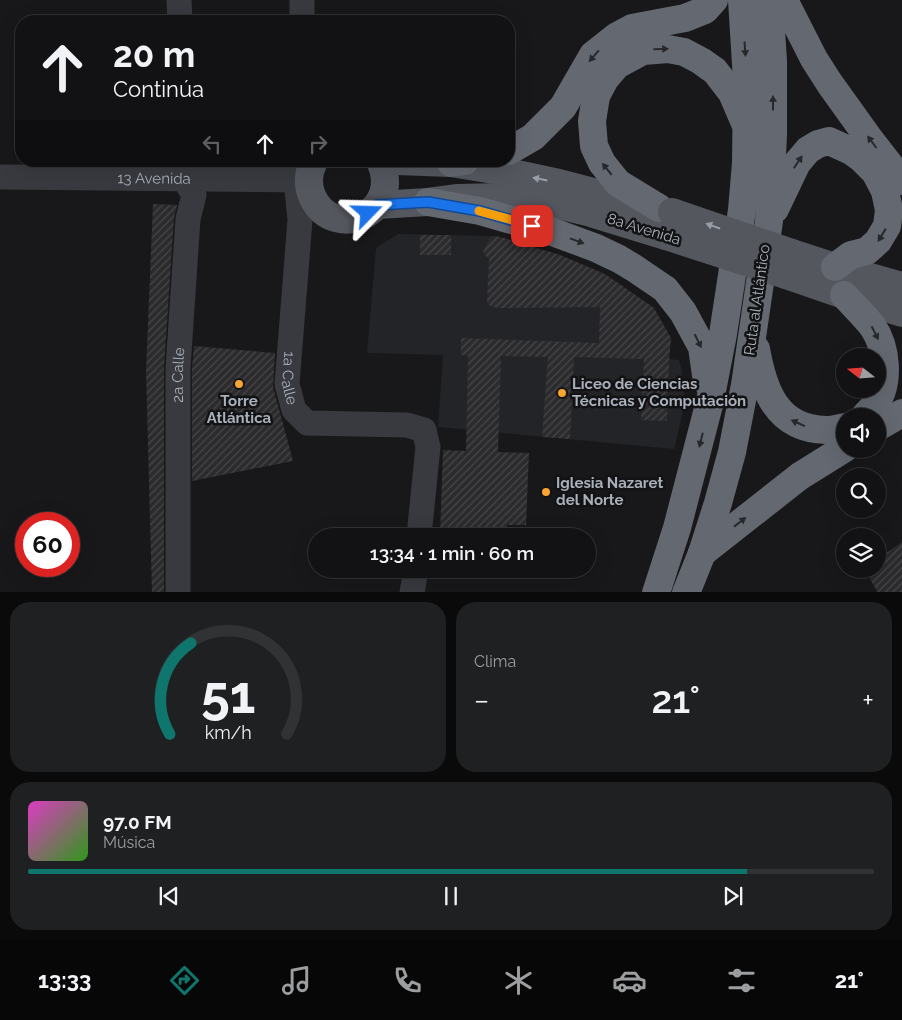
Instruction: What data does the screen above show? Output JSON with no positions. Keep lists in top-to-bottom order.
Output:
{
  "streets": {
    "highway": ["Ruta al Atlántico"],
    "main road": ["8a Avenida"],
    "street": ["13 Avenida", "2a Calle", "1a Calle"]
  },
  "crossings": [
    ["13 Avenida", "2a Calle"],
    ["13 Avenida", "1a Calle"]
  ],
  "places": ["Torre Atlántica", "Liceo de Ciencias Técnicas y Computación", "Iglesia Nazaret del Norte"],
  "north": "left",
  "page": {
    "turn": ["20 m", "Continúa"],
    "limit": "60",
    "trip": "13:34 · 1 min · 60 m",
    "tile": "Clima",
    "heat": ["−", "21°", "+"],
    "song": ["97.0 FM", "Música"],
    "tabs": ["13:33", "21°"],
    "gauge": ["51", "km/h"]
  }
}
